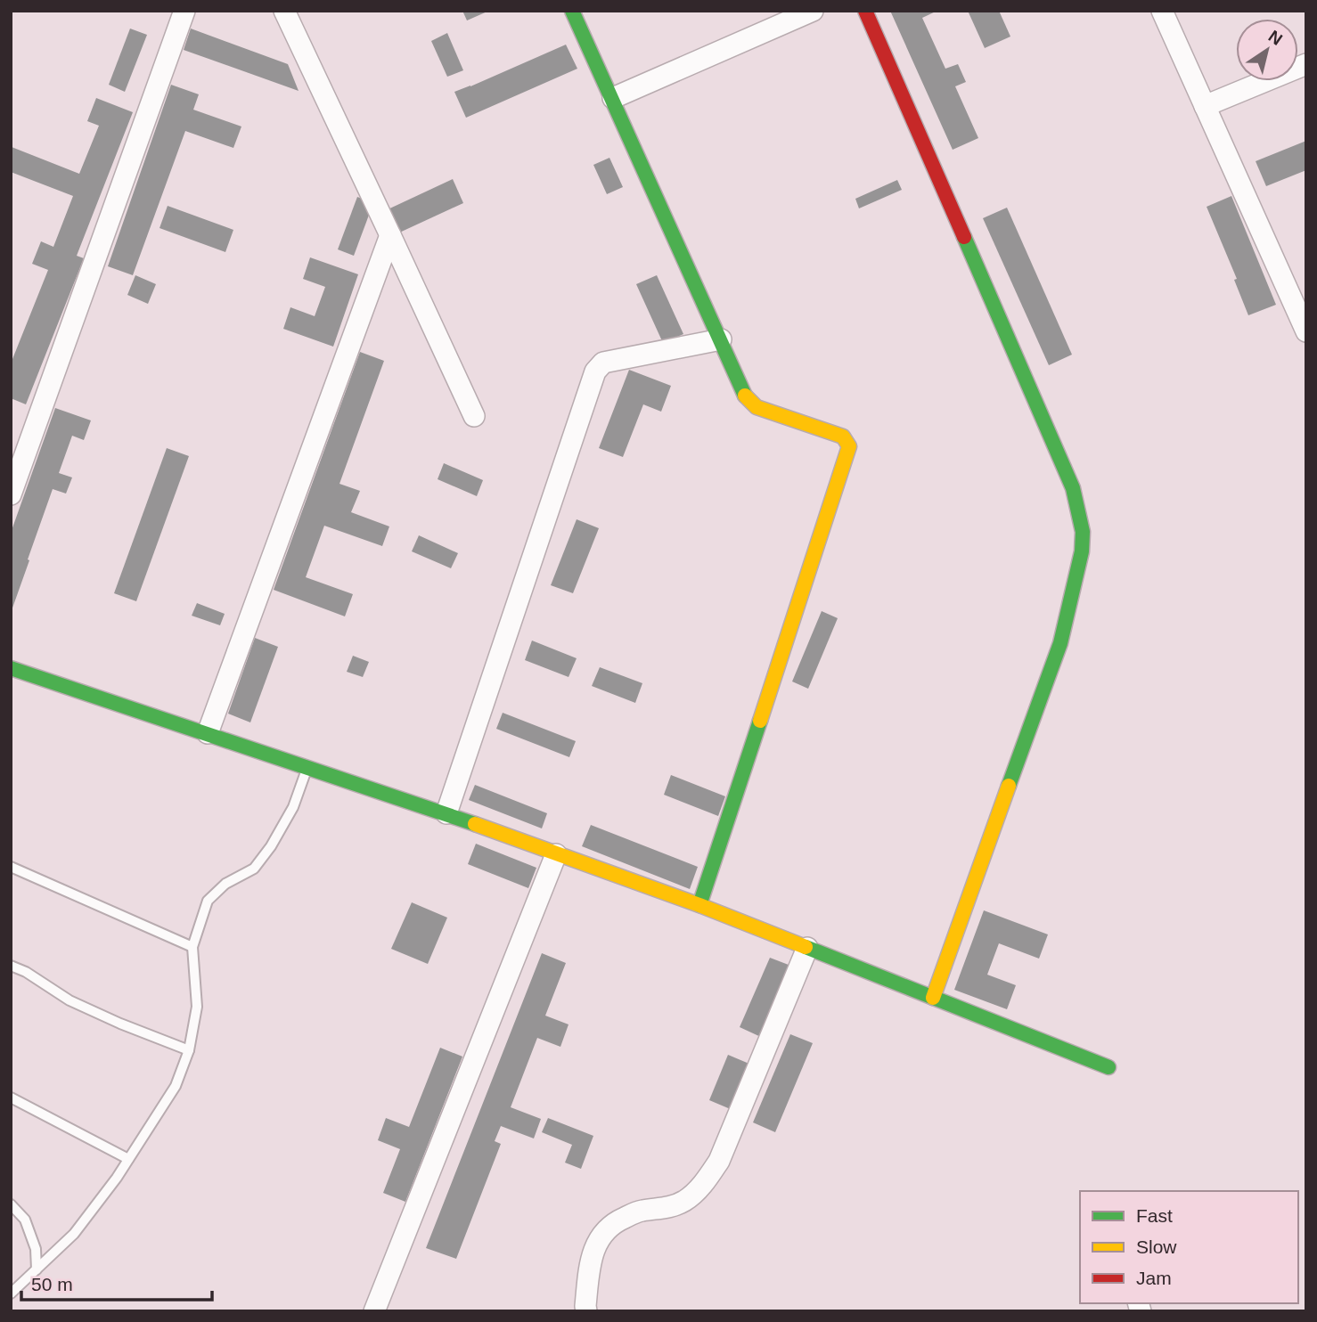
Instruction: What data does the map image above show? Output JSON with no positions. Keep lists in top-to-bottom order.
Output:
{
  "legend": ["Fast", "Slow", "Jam"],
  "scale_bar": "50 m",
  "north": "top right"
}
